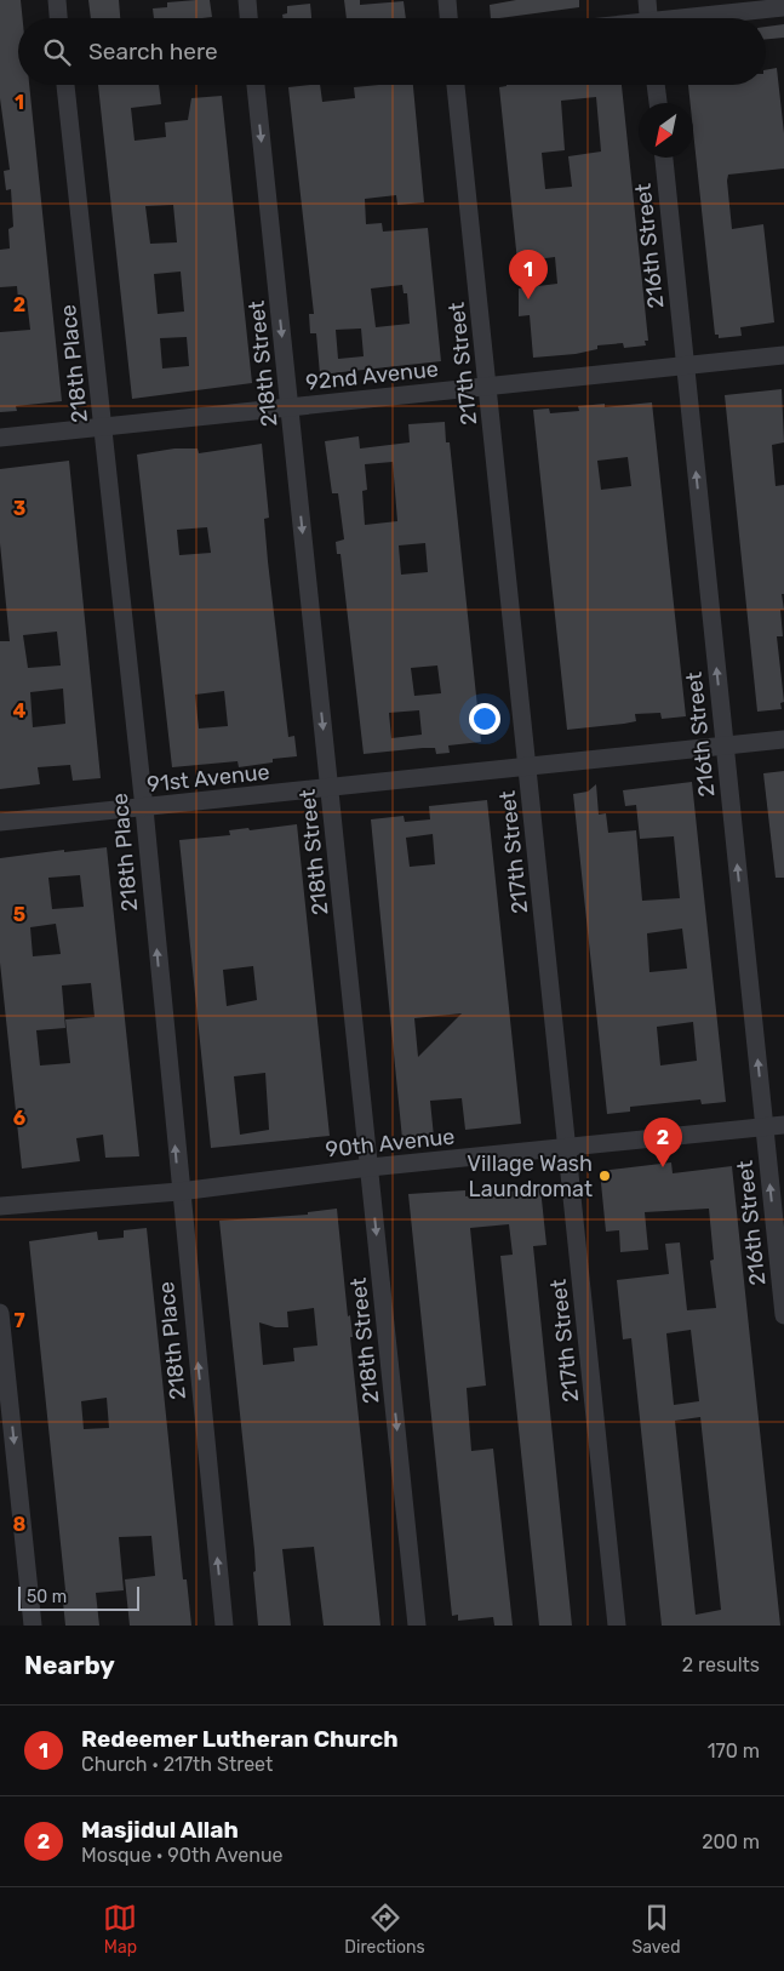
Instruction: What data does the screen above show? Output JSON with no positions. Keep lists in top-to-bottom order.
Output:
{
  "streets": {
    "street": [
      "216th Street",
      "218th Place",
      "218th Street",
      "217th Street",
      "92nd Avenue",
      "91st Avenue",
      "90th Avenue"
    ]
  },
  "crossings": [
    ["216th Street", "92nd Avenue"],
    ["216th Street", "91st Avenue"],
    ["216th Street", "90th Avenue"],
    ["218th Place", "92nd Avenue"],
    ["218th Place", "91st Avenue"],
    ["218th Place", "90th Avenue"],
    ["218th Street", "92nd Avenue"],
    ["218th Street", "91st Avenue"],
    ["218th Street", "90th Avenue"],
    ["217th Street", "92nd Avenue"],
    ["217th Street", "91st Avenue"],
    ["217th Street", "90th Avenue"]
  ],
  "one_way": ["216th Street", "218th Place", "218th Street"],
  "places": ["Village Wash Laundromat"],
  "scale_bar": "50 m",
  "north": "bottom left",
  "page": {
    "search": "Search here",
    "pins": ["1", "2"],
    "scale": "50 m",
    "heading": ["Nearby", "2 results"],
    "list": [
      {
        "mark": "1",
        "name": "Redeemer Lutheran Church",
        "note": "Church · 217th Street",
        "value": "170 m"
      },
      {
        "mark": "2",
        "name": "Masjidul Allah",
        "note": "Mosque · 90th Avenue",
        "value": "200 m"
      }
    ],
    "nav": ["Map", "Directions", "Saved"]
  },
  "grid": {
    "rows": [
      "1",
      "2",
      "3",
      "4",
      "5",
      "6",
      "7",
      "8"
    ]
  }
}
